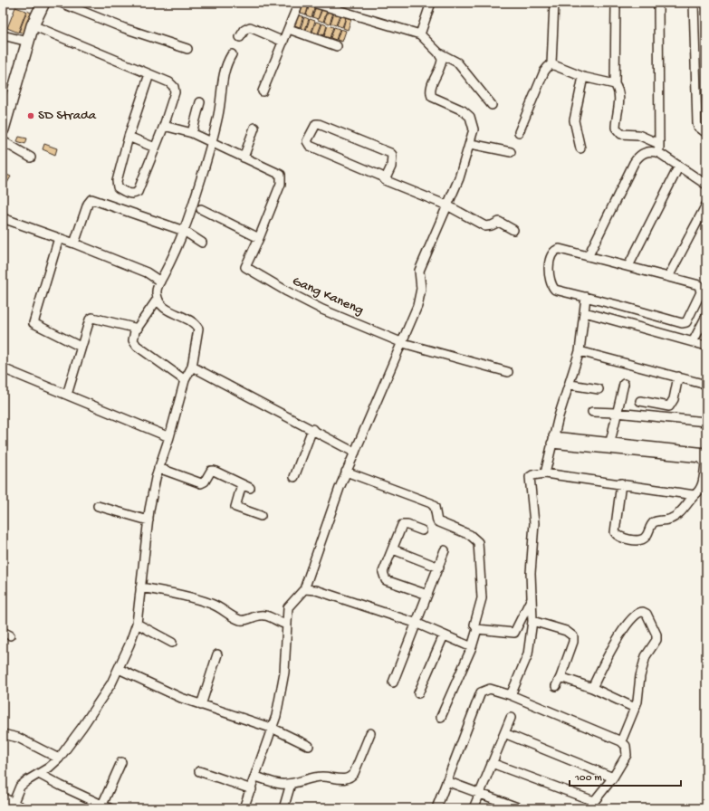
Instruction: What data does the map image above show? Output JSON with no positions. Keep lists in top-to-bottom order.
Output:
{
  "streets": {
    "street": ["Gang Kaneng"]
  },
  "places": ["SD Strada"],
  "scale_bar": "100 m"
}
